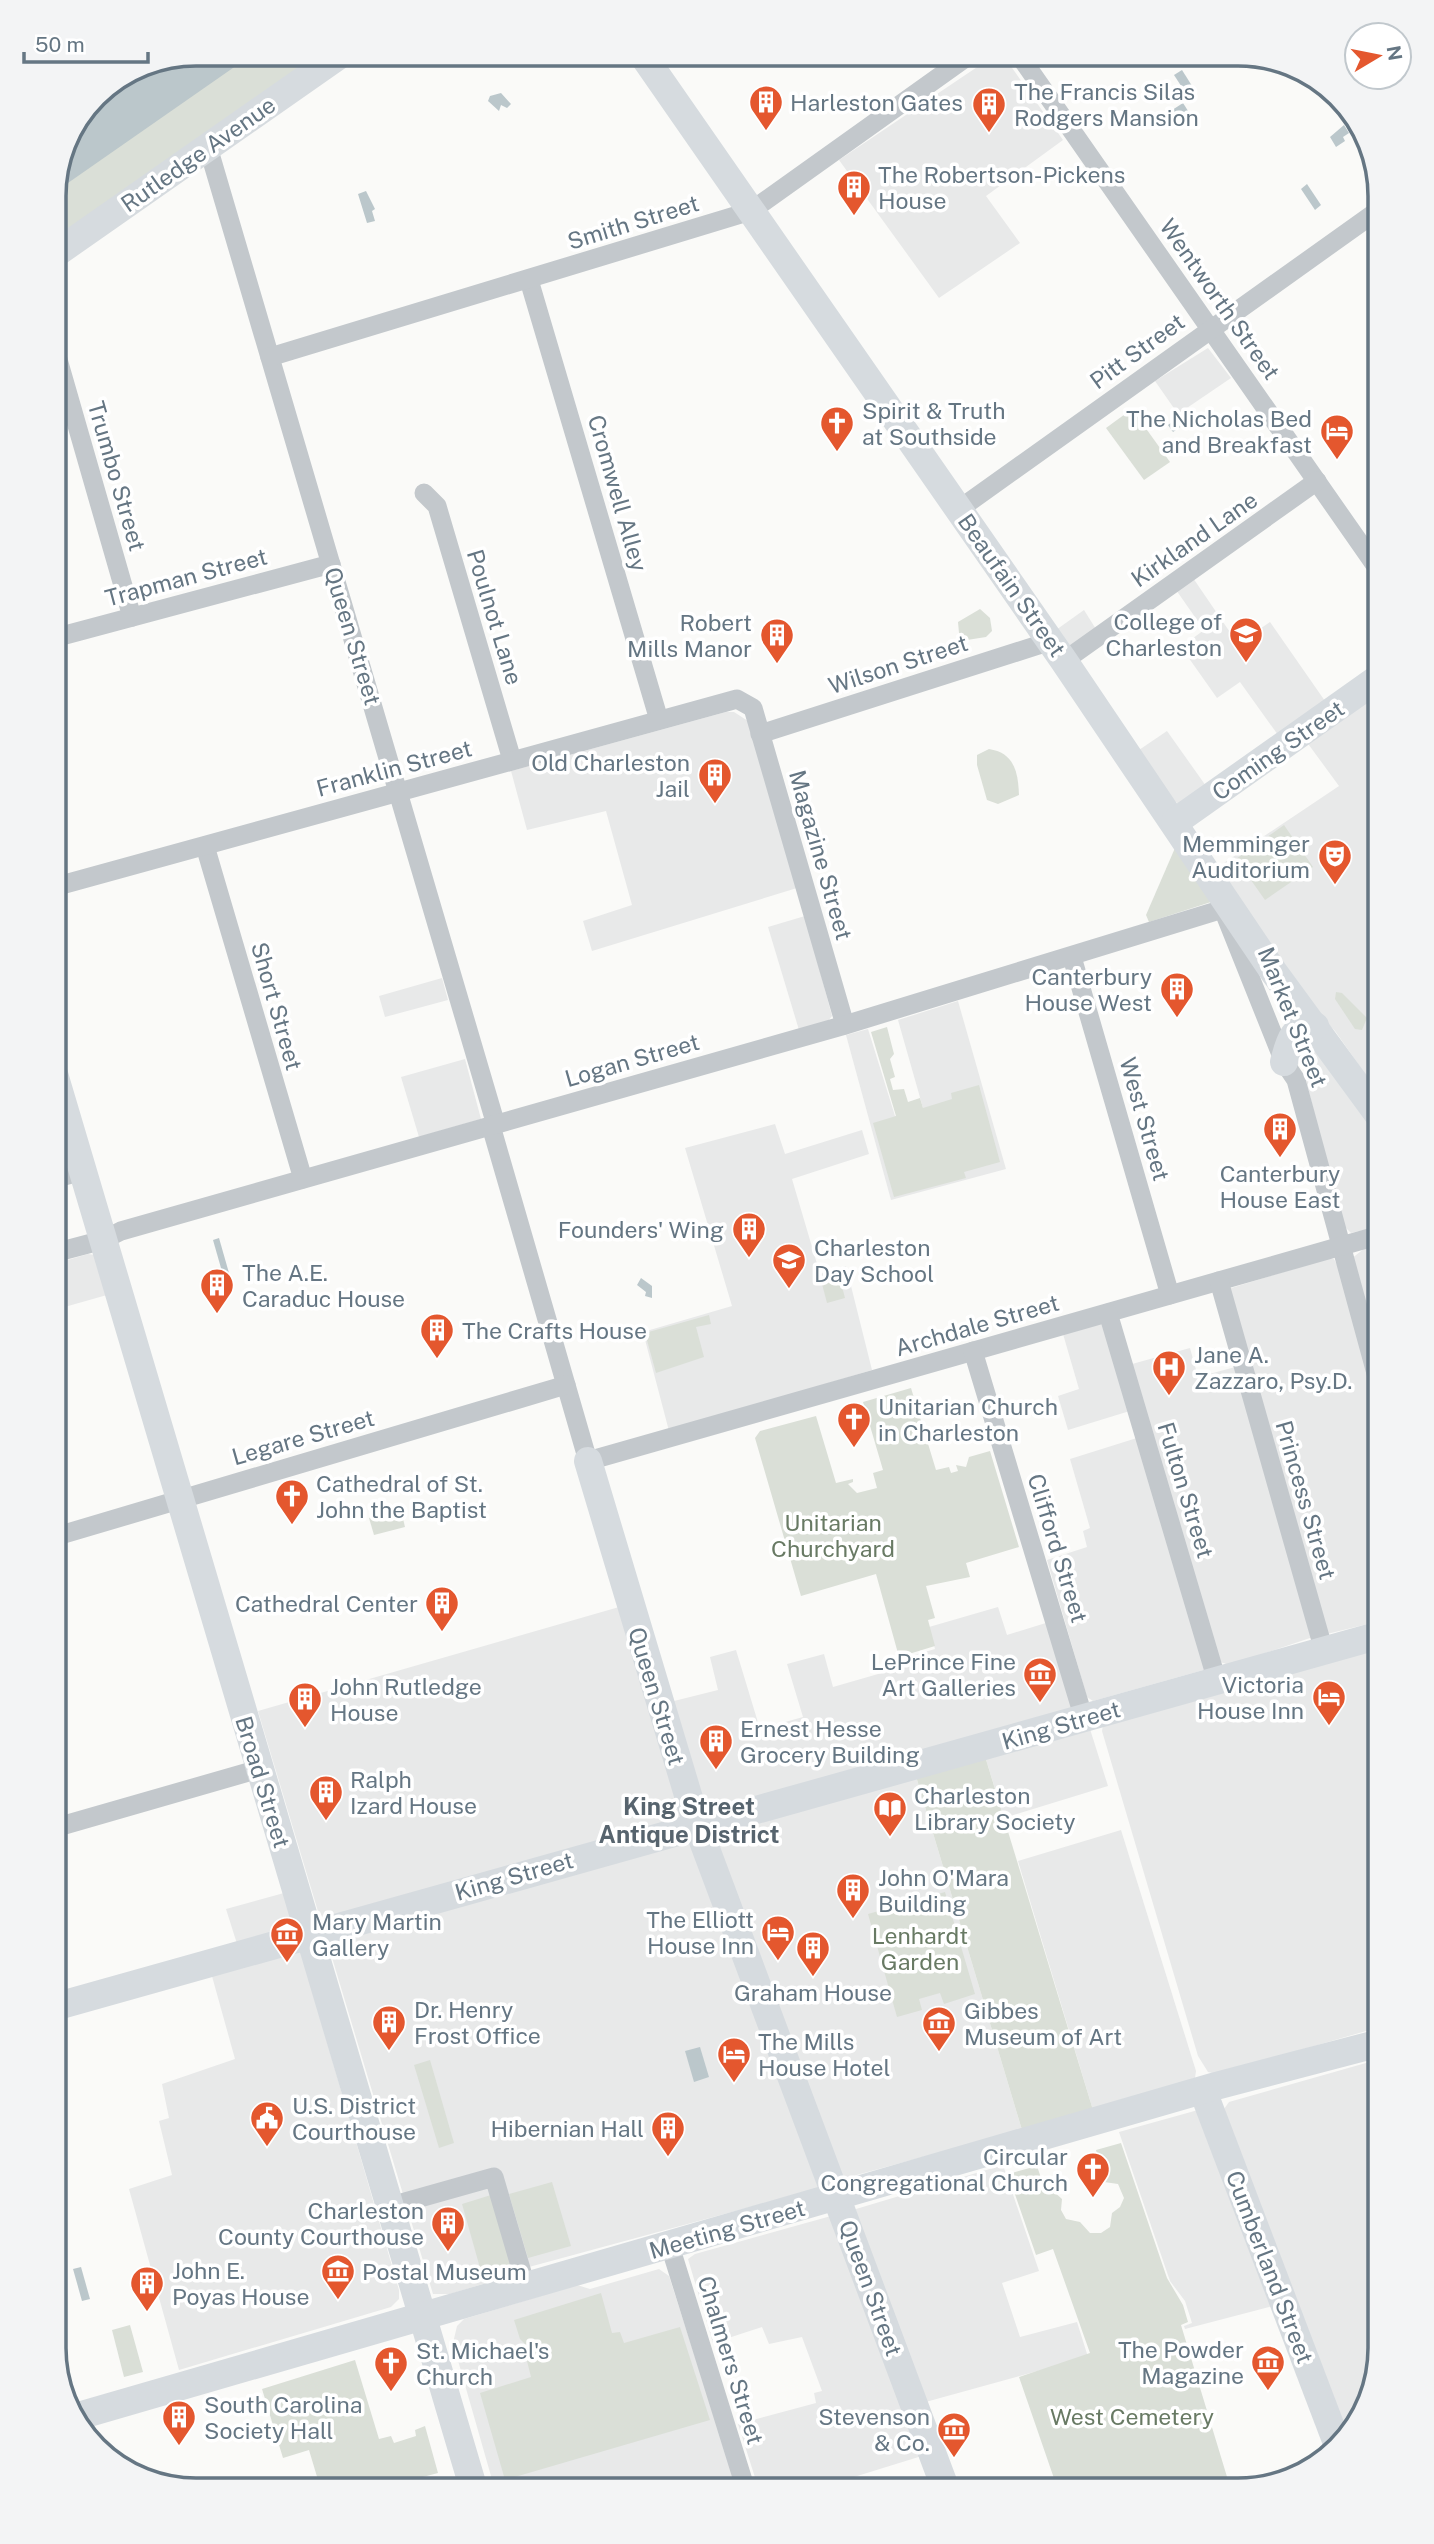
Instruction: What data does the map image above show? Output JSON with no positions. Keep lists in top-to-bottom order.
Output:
{
  "streets": {
    "street": [
      "Rutledge Avenue",
      "Smith Street",
      "Wentworth Street",
      "Pitt Street",
      "Trumbo Street",
      "Cromwell Alley",
      "Kirkland Lane",
      "Trapman Street",
      "Beaufain Street",
      "Poulnot Lane",
      "Queen Street",
      "Wilson Street",
      "Coming Street",
      "Franklin Street",
      "Magazine Street",
      "Short Street",
      "Market Street",
      "Logan Street",
      "West Street",
      "Archdale Street",
      "Legare Street",
      "Fulton Street",
      "Princess Street",
      "Clifford Street",
      "King Street",
      "Broad Street",
      "Meeting Street",
      "Cumberland Street",
      "Chalmers Street"
    ]
  },
  "crossings": [
    ["Rutledge Avenue", "Queen Street"],
    ["Smith Street", "Cromwell Alley"],
    ["Smith Street", "Beaufain Street"],
    ["Smith Street", "Queen Street"],
    ["Wentworth Street", "Pitt Street"],
    ["Wentworth Street", "Kirkland Lane"],
    ["Pitt Street", "Beaufain Street"],
    ["Trumbo Street", "Trapman Street"],
    ["Cromwell Alley", "Franklin Street"],
    ["Kirkland Lane", "Beaufain Street"],
    ["Kirkland Lane", "Wilson Street"],
    ["Trapman Street", "Queen Street"],
    ["Beaufain Street", "Wilson Street"],
    ["Beaufain Street", "Coming Street"],
    ["Beaufain Street", "Market Street"],
    ["Poulnot Lane", "Franklin Street"],
    ["Queen Street", "Franklin Street"],
    ["Queen Street", "Logan Street"],
    ["Queen Street", "Archdale Street"],
    ["Queen Street", "Legare Street"],
    ["Queen Street", "King Street"],
    ["Queen Street", "Meeting Street"],
    ["Wilson Street", "Magazine Street"],
    ["Franklin Street", "Magazine Street"],
    ["Franklin Street", "Short Street"],
    ["Magazine Street", "Logan Street"],
    ["Short Street", "Logan Street"],
    ["Market Street", "Logan Street"],
    ["Market Street", "Archdale Street"],
    ["Logan Street", "West Street"],
    ["Logan Street", "Broad Street"],
    ["West Street", "Archdale Street"],
    ["Archdale Street", "Fulton Street"],
    ["Archdale Street", "Princess Street"],
    ["Archdale Street", "Clifford Street"],
    ["Legare Street", "Broad Street"],
    ["Fulton Street", "King Street"],
    ["Princess Street", "King Street"],
    ["Clifford Street", "King Street"],
    ["King Street", "Broad Street"],
    ["Broad Street", "Meeting Street"],
    ["Meeting Street", "Cumberland Street"],
    ["Meeting Street", "Chalmers Street"]
  ],
  "districts": ["King Street Antique District"],
  "parks": ["Unitarian Churchyard", "Lenhardt Garden", "West Cemetery"],
  "places": {
    "building": [
      "Harleston Gates",
      "The Francis Silas Rodgers Mansion",
      "The Robertson-Pickens House",
      "Robert Mills Manor",
      "Old Charleston Jail",
      "Canterbury House West",
      "Canterbury House East",
      "Founders' Wing",
      "The A.E. Caraduc House",
      "The Crafts House",
      "Cathedral Center",
      "John Rutledge House",
      "Ernest Hesse Grocery Building",
      "Ralph Izard House",
      "John O'Mara Building",
      "Graham House",
      "Dr. Henry Frost Office",
      "Hibernian Hall",
      "Charleston County Courthouse",
      "John E. Poyas House",
      "South Carolina Society Hall"
    ],
    "church": [
      "Spirit & Truth at Southside",
      "Unitarian Church in Charleston",
      "Cathedral of St. John the Baptist",
      "Circular Congregational Church",
      "St. Michael's Church"
    ],
    "hotel": [
      "The Nicholas Bed and Breakfast",
      "Victoria House Inn",
      "The Elliott House Inn",
      "The Mills House Hotel"
    ],
    "school or university": ["College of Charleston", "Charleston Day School"],
    "theatre": ["Memminger Auditorium"],
    "hospital": ["Jane A. Zazzaro, Psy.D."],
    "museum": [
      "LePrince Fine Art Galleries",
      "Mary Martin Gallery",
      "Gibbes Museum of Art",
      "Postal Museum",
      "The Powder Magazine",
      "Stevenson & Co."
    ],
    "library": ["Charleston Library Society"],
    "public building": ["U.S. District Courthouse"]
  },
  "scale_bar": "50 m",
  "north": "right"
}
